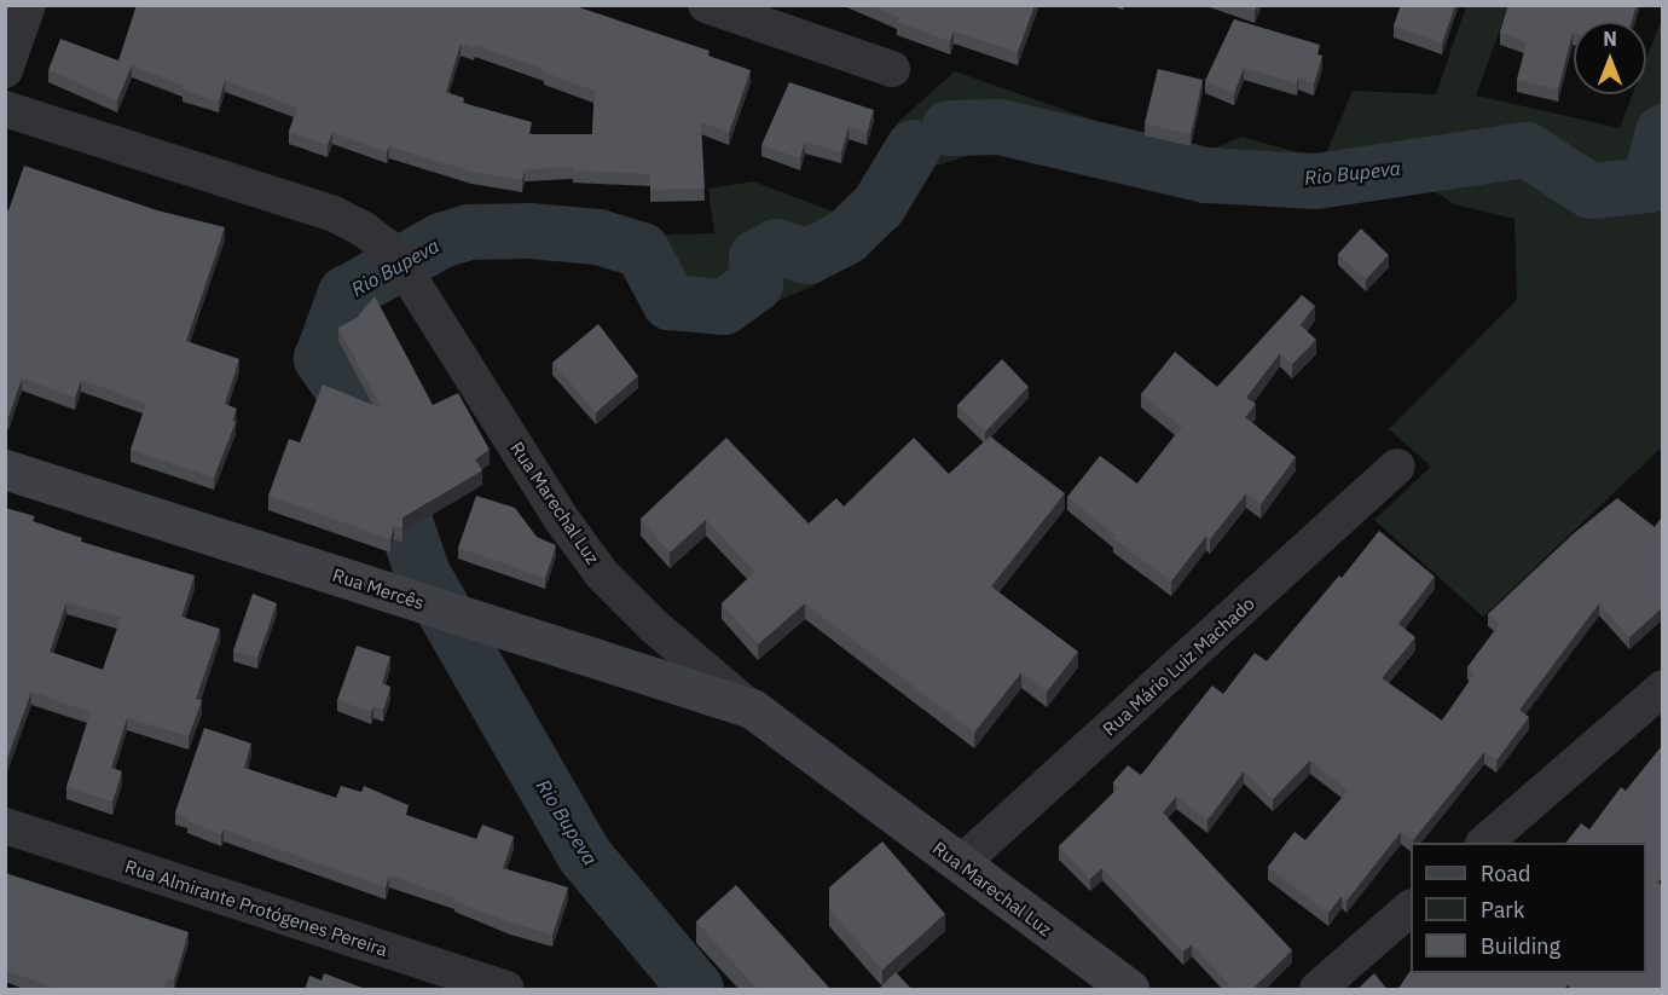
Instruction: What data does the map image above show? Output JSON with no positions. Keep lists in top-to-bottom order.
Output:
{
  "streets": {
    "main road": ["Rua Marechal Luz", "Rua Mercês"],
    "street": ["Rua Mário Luiz Machado", "Rua Almirante Protógenes Pereira"]
  },
  "crossings": [
    ["Rua Marechal Luz", "Rua Mercês"],
    ["Rua Marechal Luz", "Rua Mário Luiz Machado"]
  ],
  "water": ["Rio Bupeva"],
  "legend": ["Road", "Park", "Building"],
  "north": "top"
}
